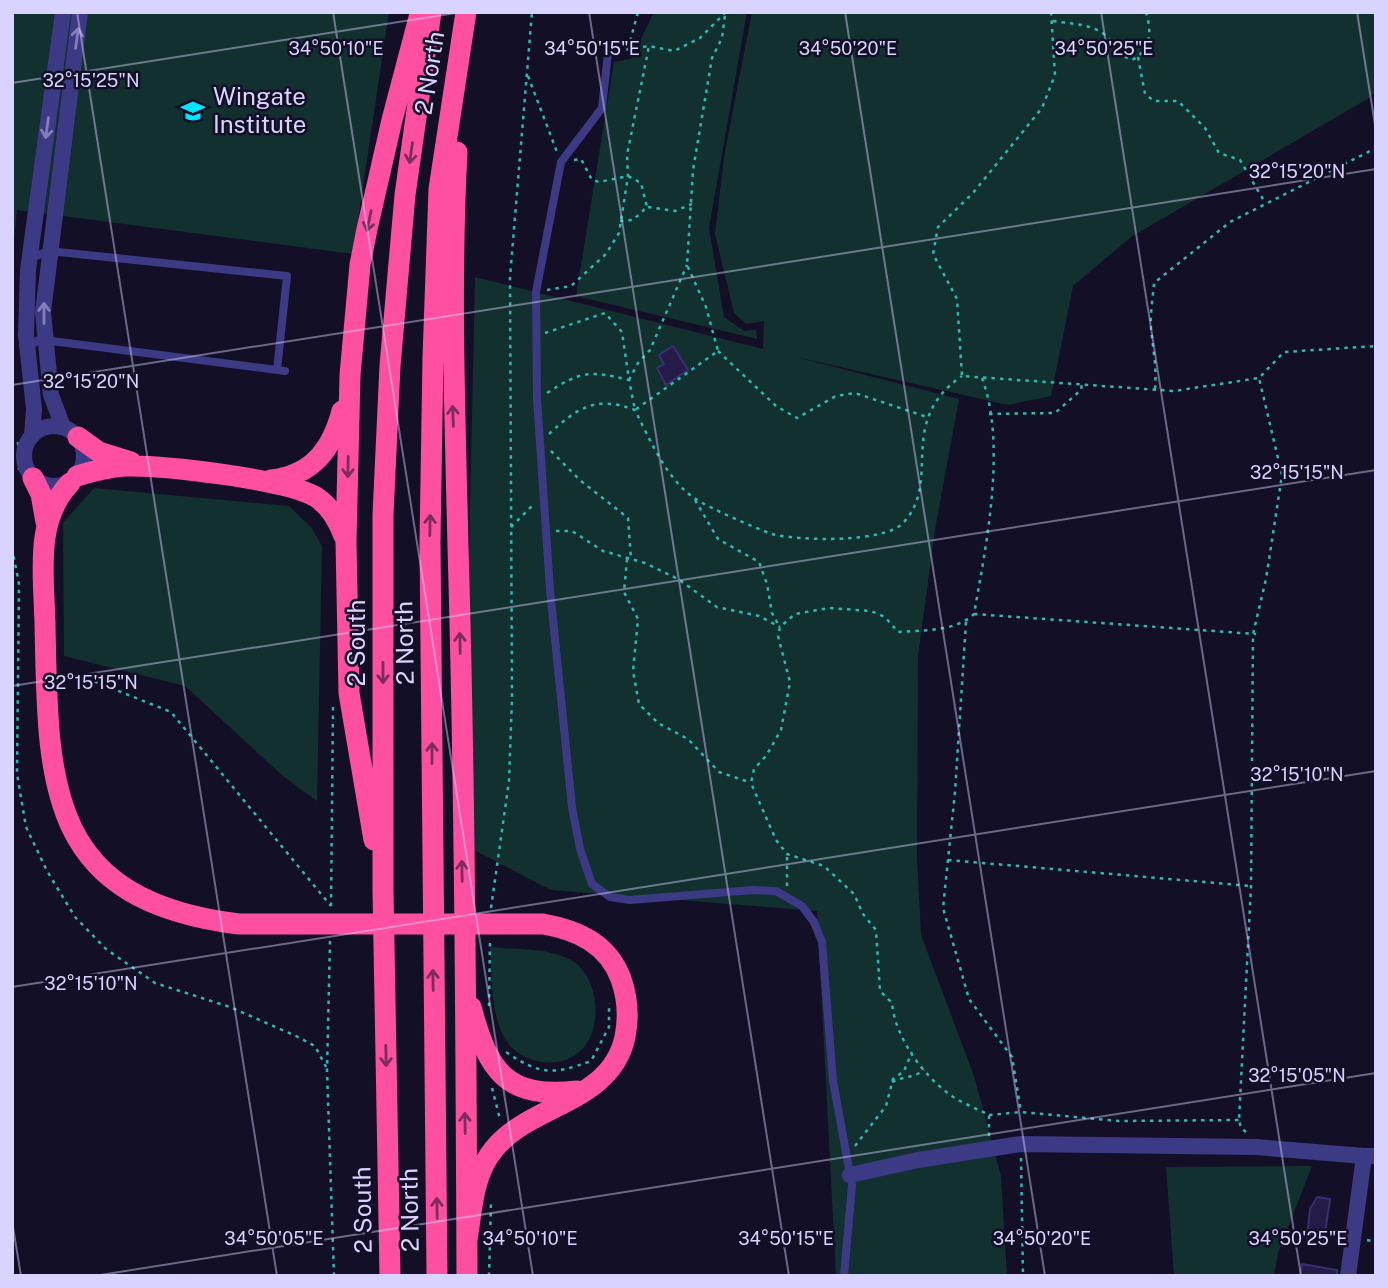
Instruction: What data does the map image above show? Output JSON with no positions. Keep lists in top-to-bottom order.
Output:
{
  "streets": {
    "highway": ["2 North", "2 South"]
  },
  "places": {
    "school or university": ["Wingate Institute"]
  },
  "coordinates": [
    "34°50'10\"E",
    "34°50'15\"E",
    "34°50'20\"E",
    "34°50'25\"E",
    "32°15'25\"N",
    "32°15'20\"N",
    "32°15'15\"N",
    "32°15'10\"N",
    "32°15'05\"N",
    "34°50'05\"E"
  ]
}
